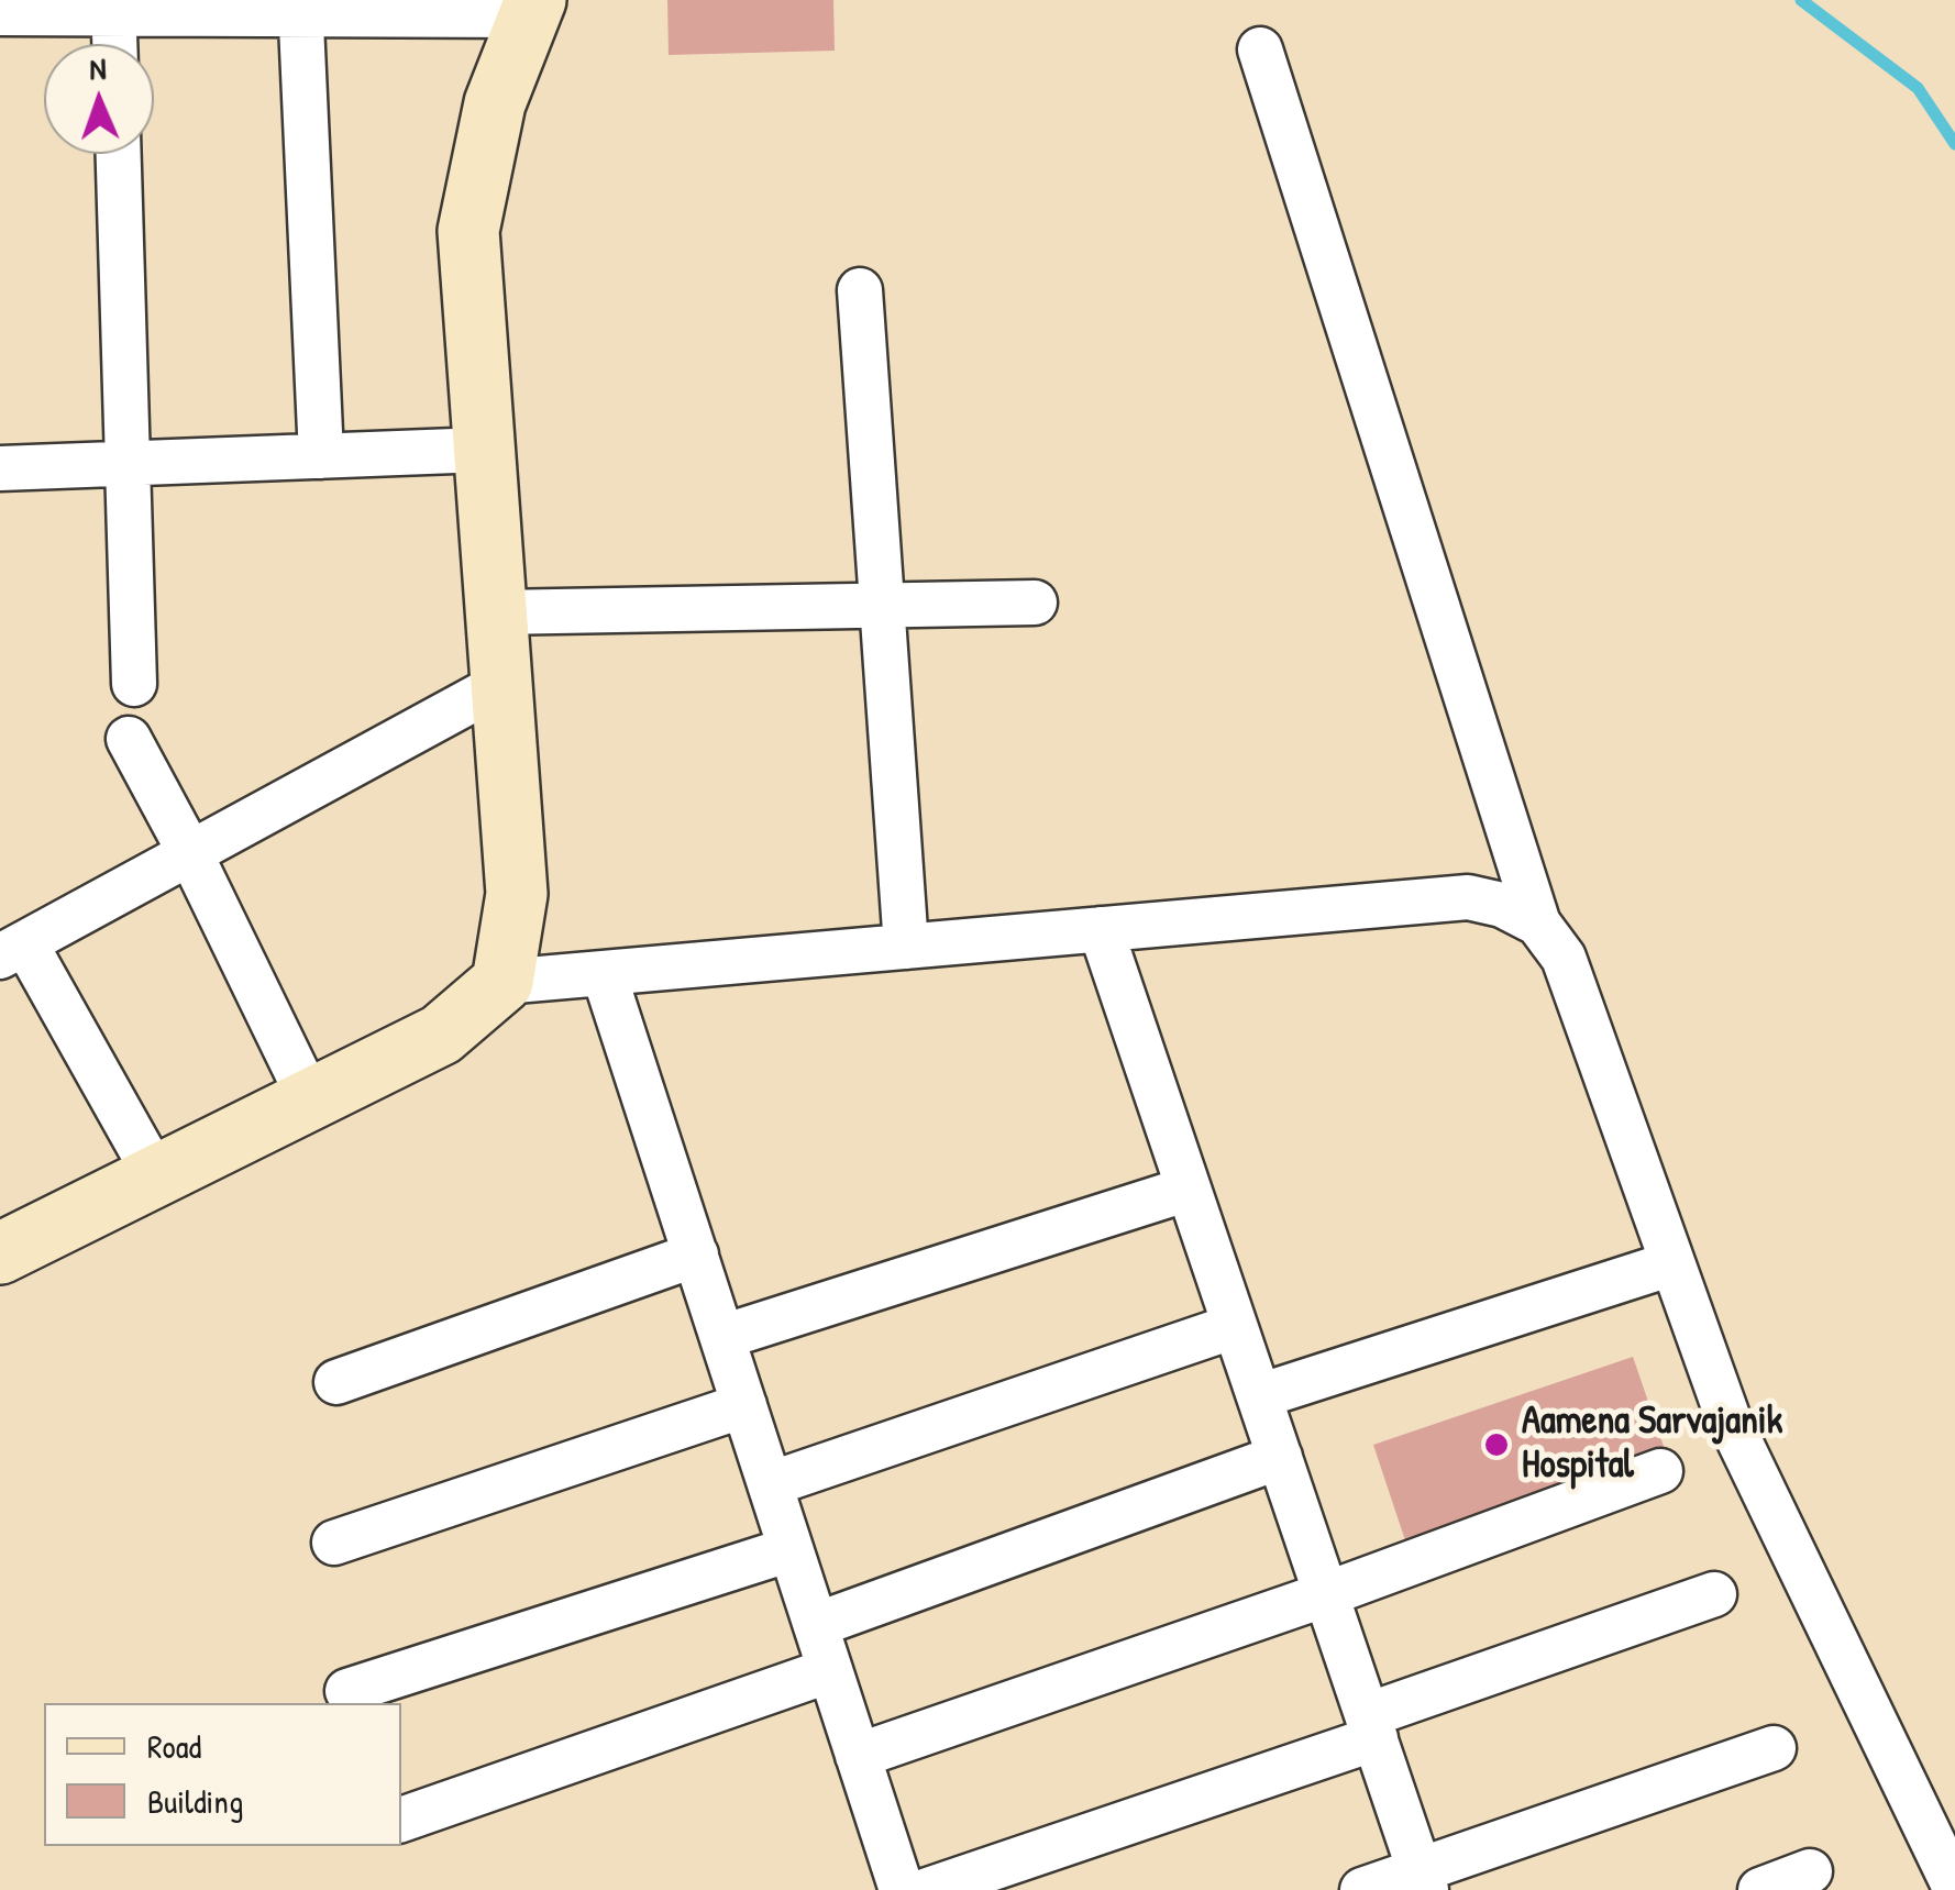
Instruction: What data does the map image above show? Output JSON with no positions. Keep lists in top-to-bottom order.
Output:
{
  "places": ["Aamena Sarvajanik Hospital"],
  "legend": ["Road", "Building"],
  "north": "top"
}
